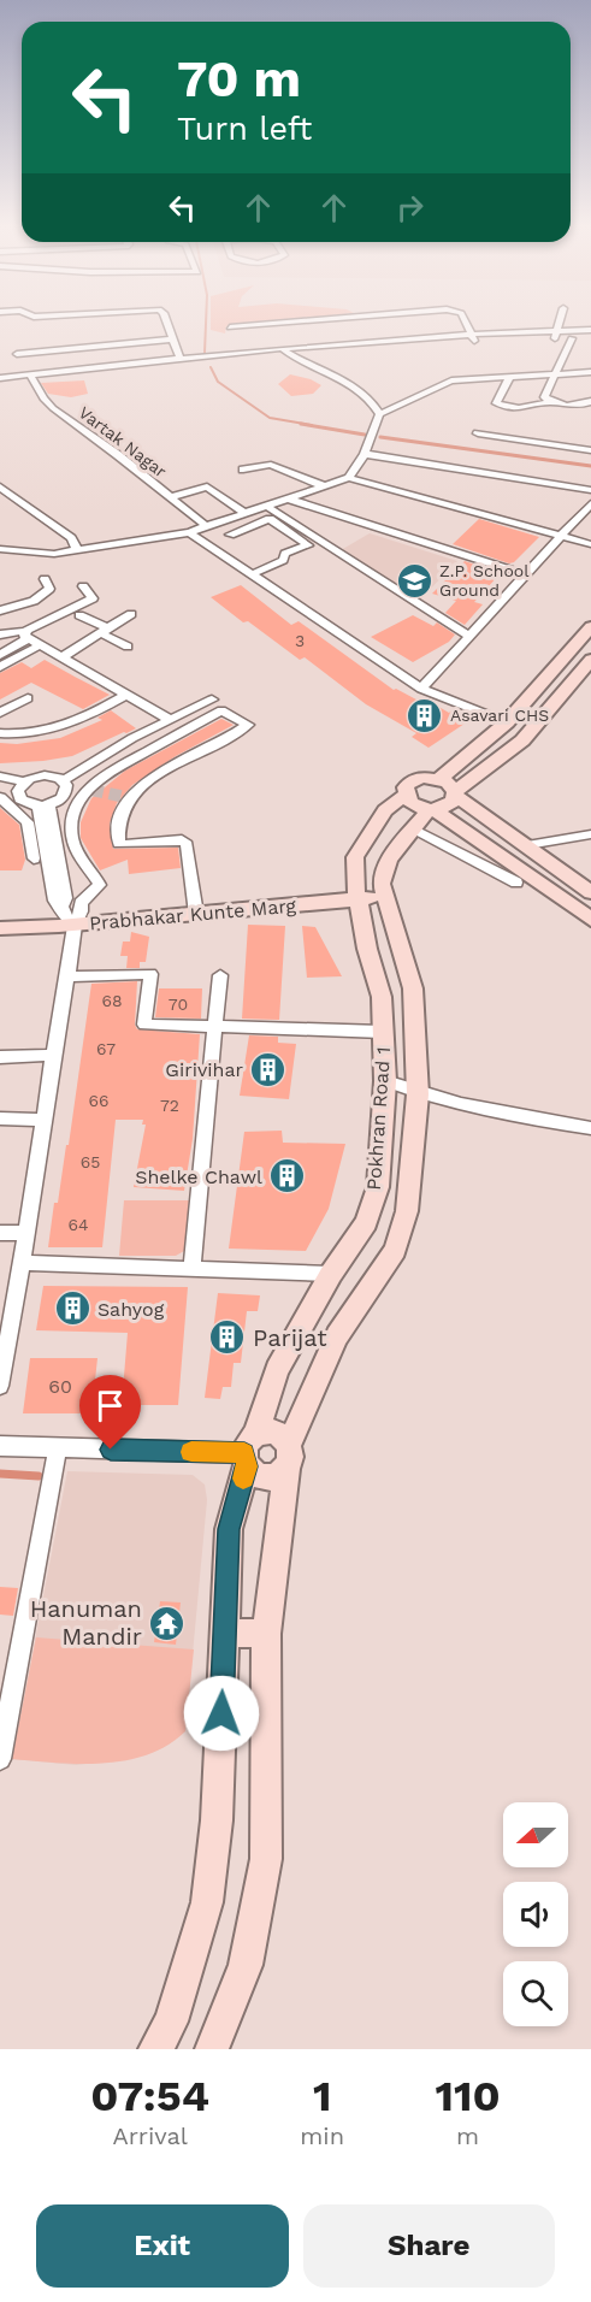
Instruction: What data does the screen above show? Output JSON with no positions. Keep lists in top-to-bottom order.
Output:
{
  "streets": {
    "main road": ["Prabhakar Kunte Marg", "Pokhran Road 1"],
    "street": ["Vartak Nagar"]
  },
  "crossings": [
    ["Prabhakar Kunte Marg", "Pokhran Road 1"]
  ],
  "places": {
    "school or university": ["Z.P. School Ground"],
    "building": [
      "Asavari CHS",
      "Girivihar",
      "Shelke Chawl",
      "Sahyog",
      "Parijat"
    ],
    "temple": ["Hanuman Mandir"]
  },
  "house_numbers": [
    "3",
    "68",
    "70",
    "67",
    "66",
    "72",
    "65",
    "64",
    "60"
  ],
  "north": "left",
  "page": {
    "turn": ["70 m", "Turn left"],
    "eta": [
      "07:54",
      "Arrival",
      "1",
      "min",
      "110",
      "m"
    ],
    "buttons": ["Exit", "Share"]
  }
}
